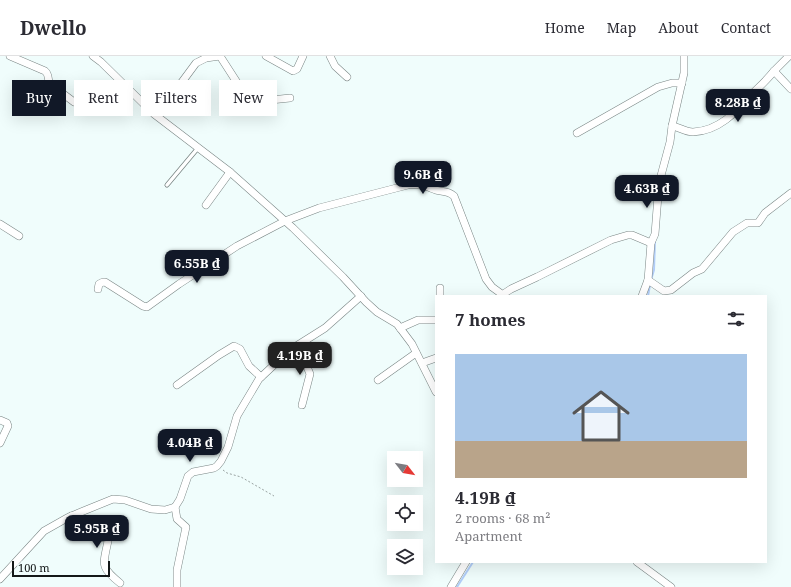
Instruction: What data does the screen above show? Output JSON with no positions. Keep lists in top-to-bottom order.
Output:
{
  "scale_bar": "100 m",
  "north": "bottom right",
  "page": {
    "header": "Dwello",
    "nav": [
      "Home",
      "Map",
      "About",
      "Contact"
    ],
    "chip": [
      "Buy",
      "Rent",
      "Filters",
      "New"
    ],
    "price": [
      "8.28B ₫",
      "9.6B ₫",
      "4.63B ₫",
      "6.55B ₫",
      "4.19B ₫",
      "4.04B ₫",
      "5.95B ₫"
    ],
    "heading": "7 homes",
    "list": [
      {
        "name": "4.19B ₫",
        "note": "2 rooms · 68 m² · Apartment"
      }
    ],
    "scale": "100 m"
  }
}
